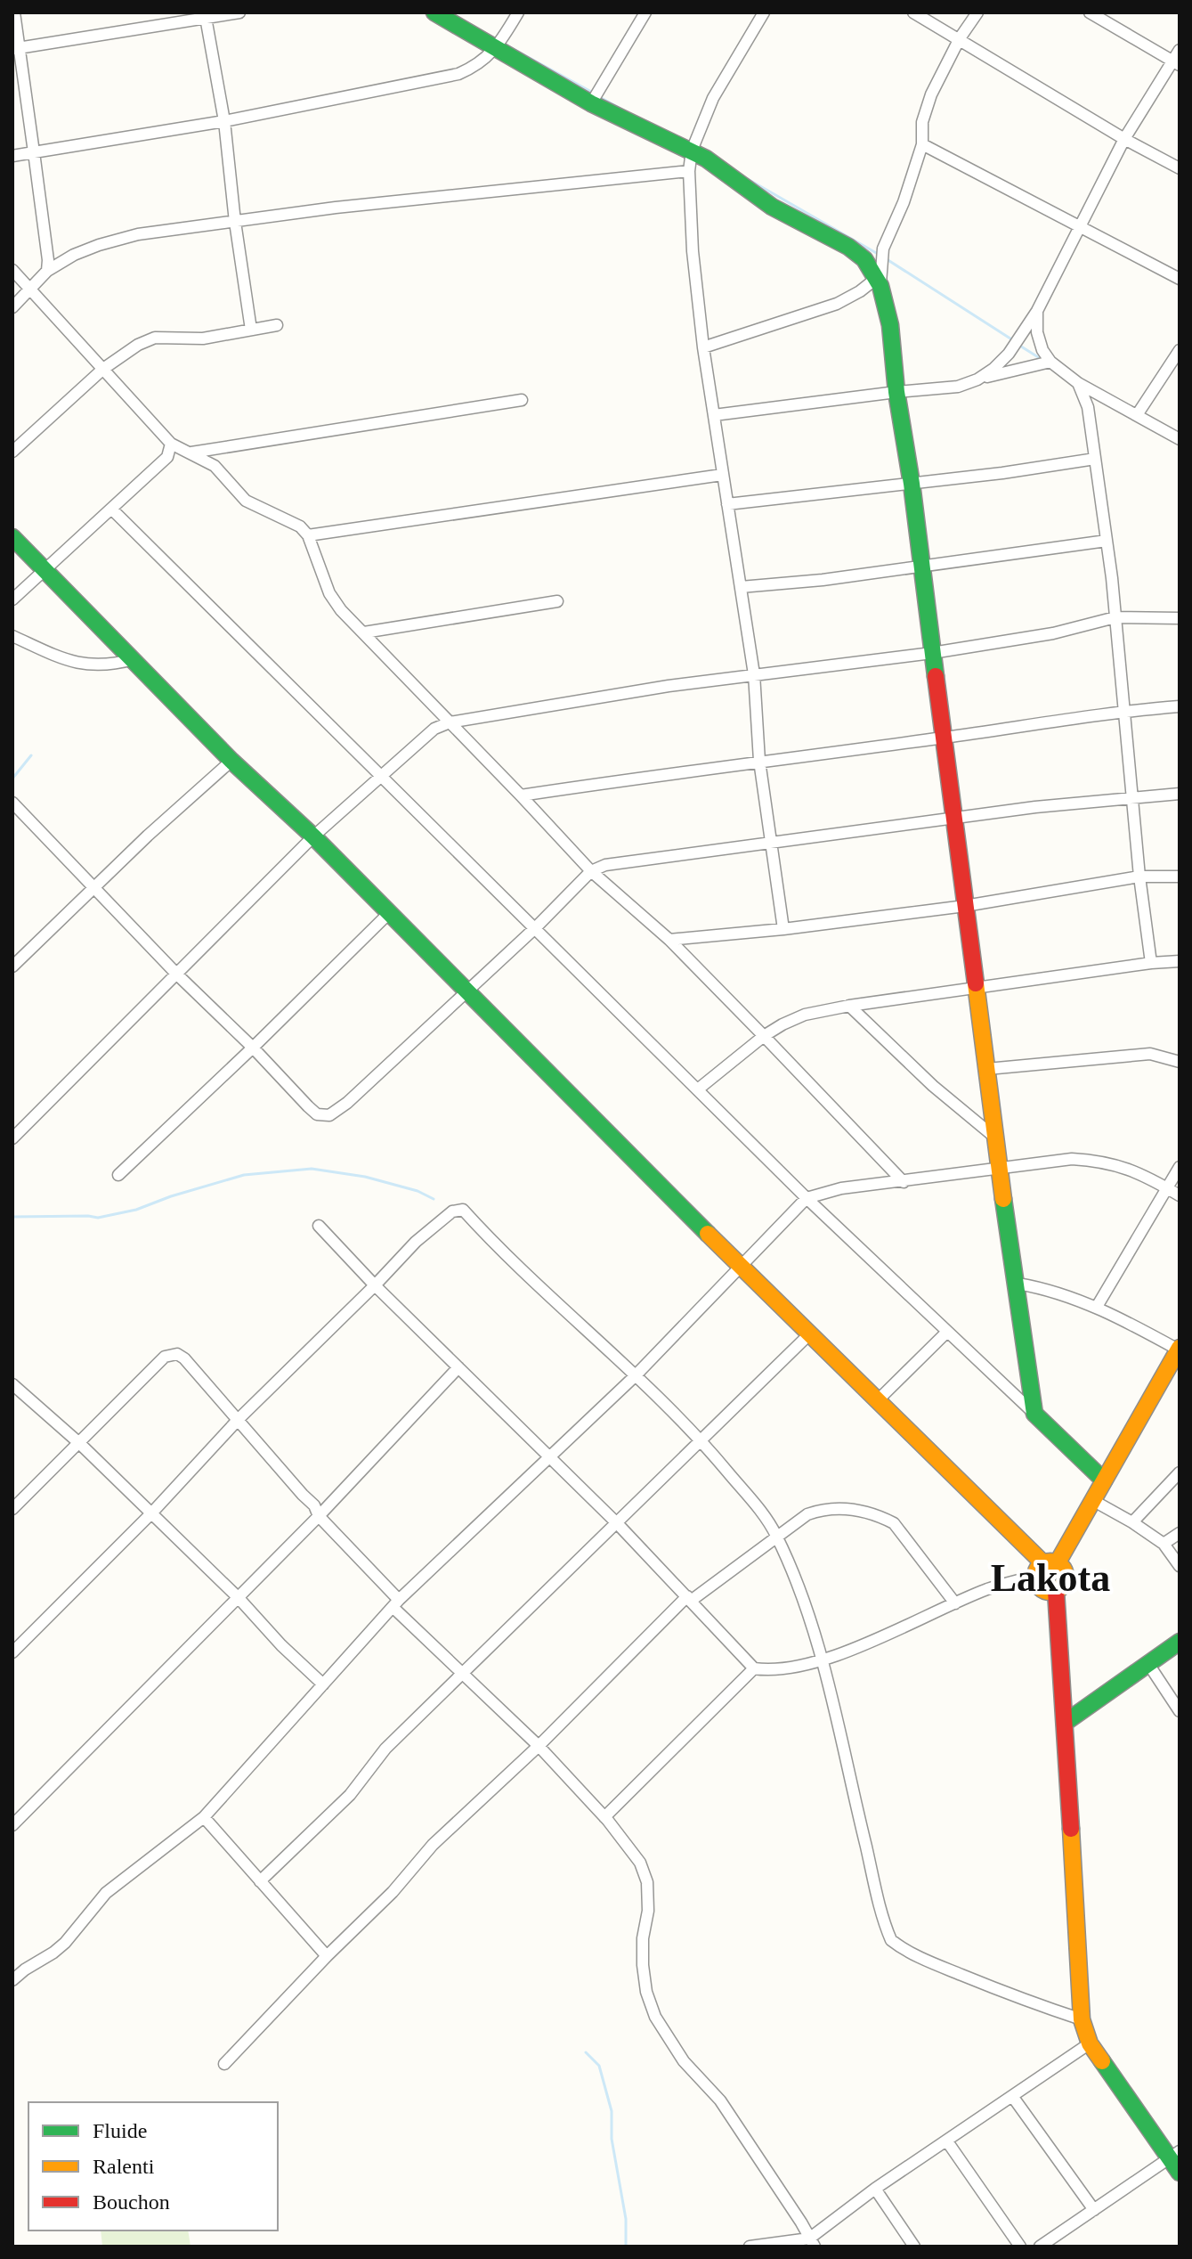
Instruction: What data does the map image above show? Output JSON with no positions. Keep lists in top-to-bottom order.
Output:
{
  "districts": ["Lakota"],
  "legend": ["Fluide", "Ralenti", "Bouchon"]
}
